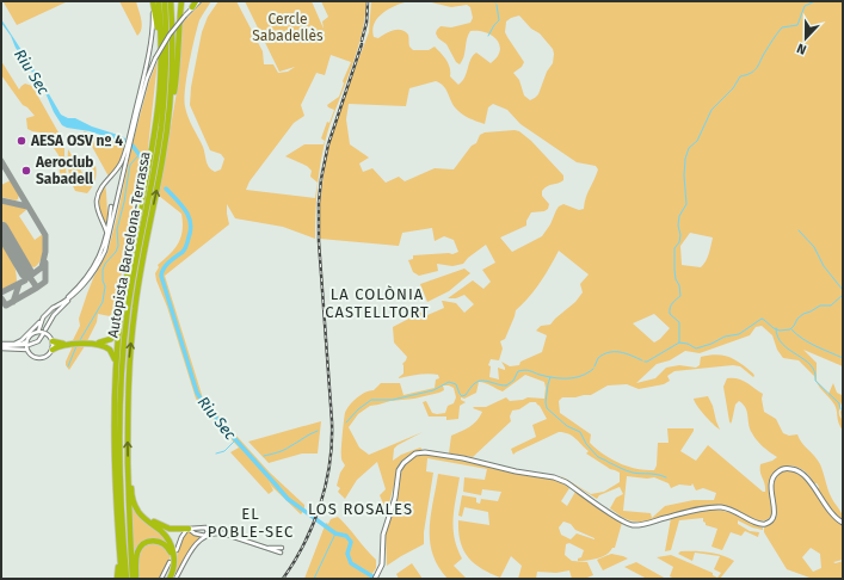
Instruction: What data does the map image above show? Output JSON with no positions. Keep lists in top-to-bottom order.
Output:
{
  "streets": {
    "highway": ["Autopista Barcelona-Terrassa"]
  },
  "districts": ["LA COLÒNIA CASTELLTORT", "LOS ROSALES", "EL POBLE-SEC"],
  "water": ["Riu Sec"],
  "parks": ["Cercle Sabadellès"],
  "places": ["AESA OSV nº 4", "Aeroclub Sabadell"],
  "north": "bottom"
}
